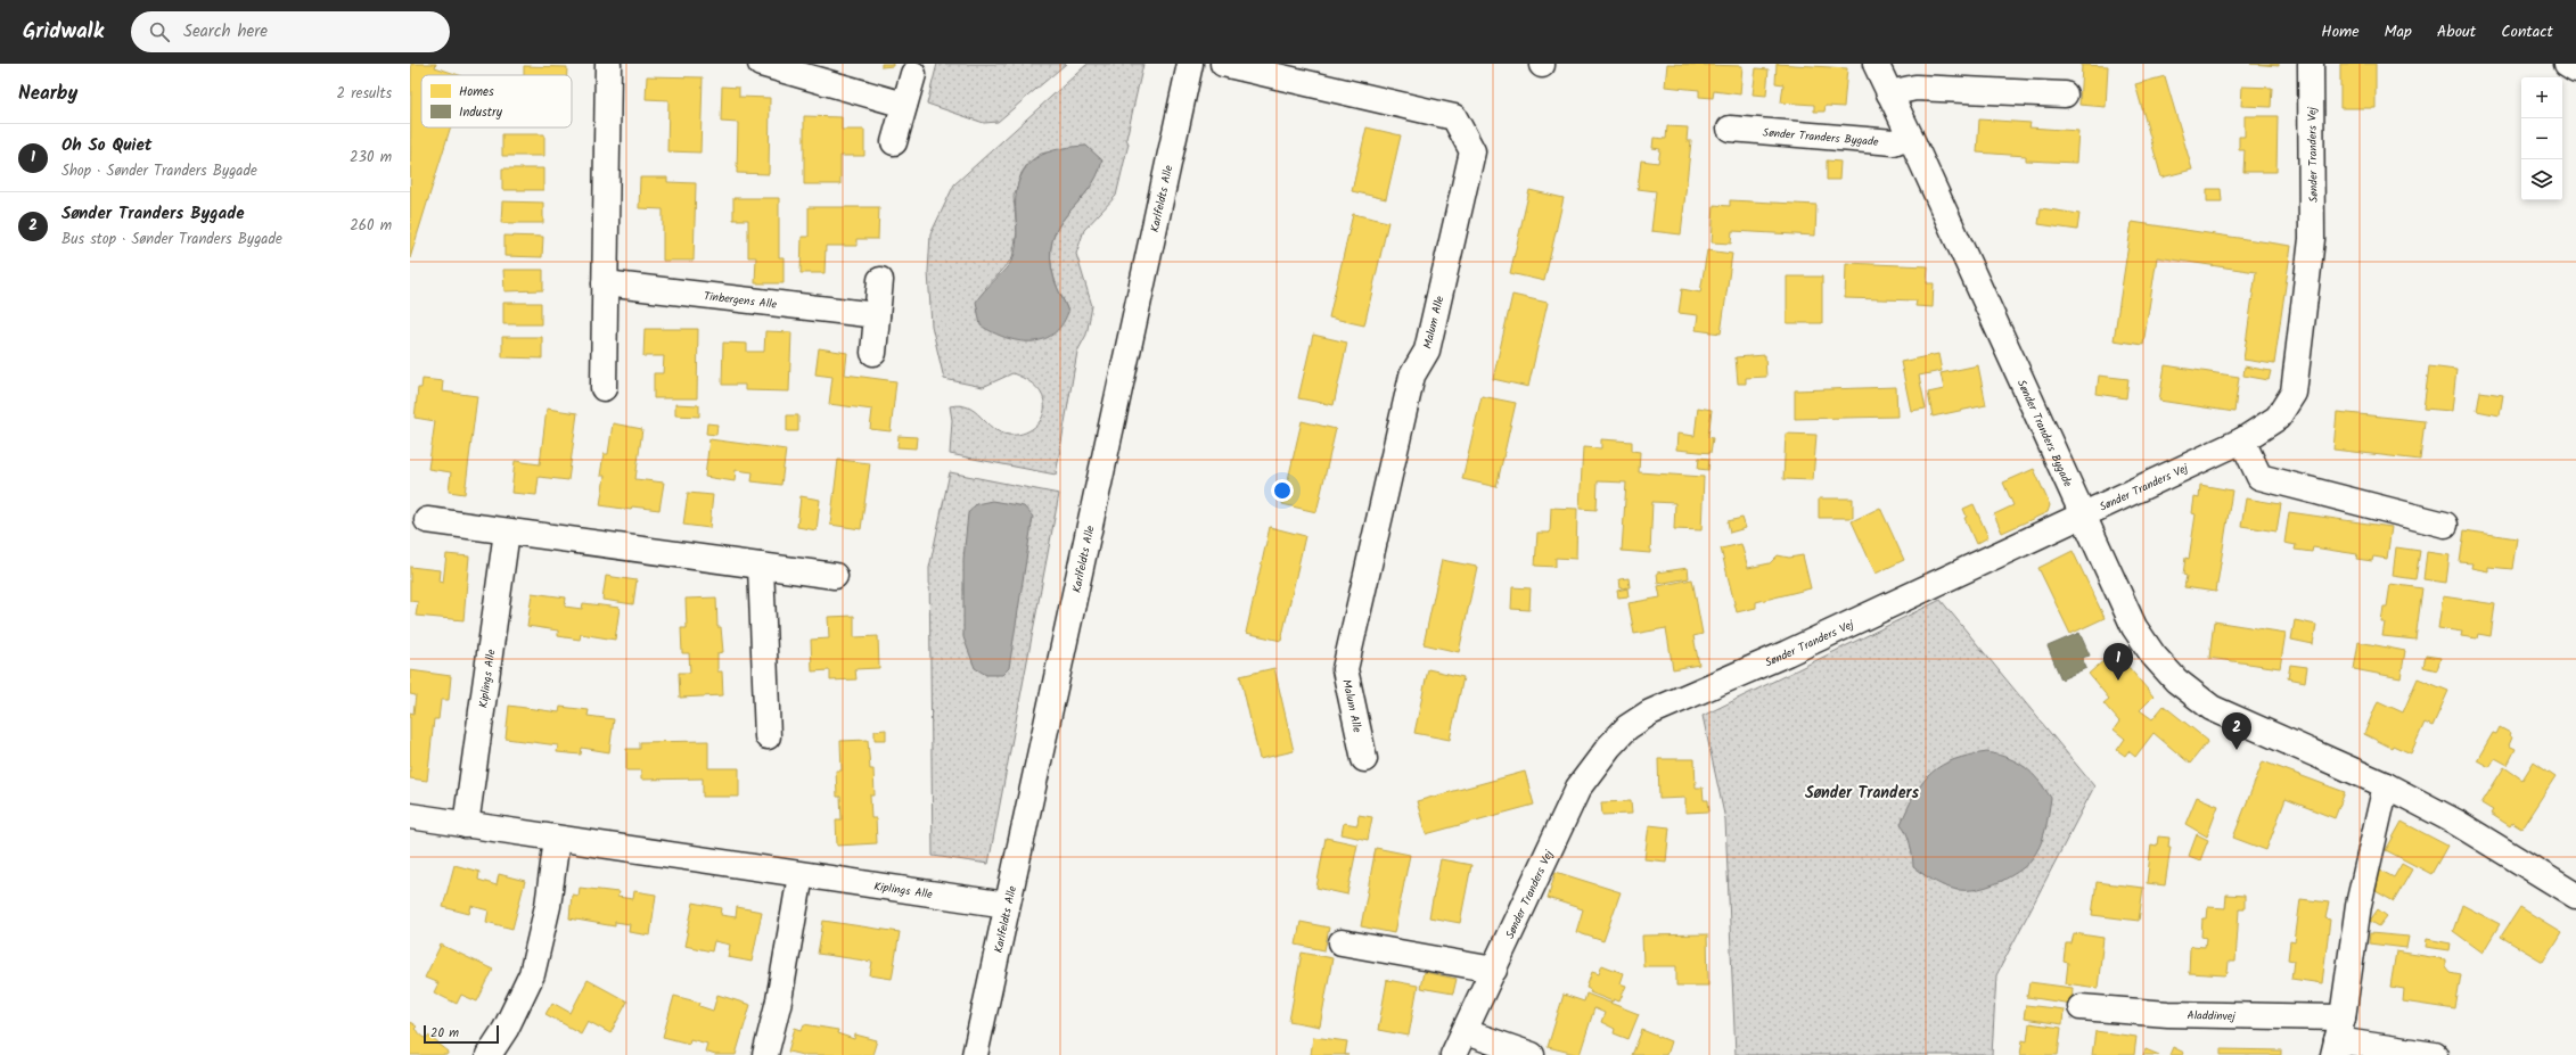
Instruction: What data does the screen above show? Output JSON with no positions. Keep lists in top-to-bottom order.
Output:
{
  "streets": {
    "street": [
      "Sønder Tranders Bygade",
      "Sønder Tranders Vej",
      "Karlfeldts Alle",
      "Tinbergens Alle",
      "Malum Alle",
      "Kiplings Alle",
      "Aladdinvej"
    ]
  },
  "crossings": [
    ["Sønder Tranders Bygade", "Sønder Tranders Vej"],
    ["Karlfeldts Alle", "Kiplings Alle"]
  ],
  "districts": ["Sønder Tranders"],
  "legend": ["Homes", "Industry"],
  "scale_bar": "20 m",
  "page": {
    "header": "Gridwalk",
    "search": "Search here",
    "nav": [
      "Home",
      "Map",
      "About",
      "Contact"
    ],
    "heading": ["Nearby", "2 results"],
    "map_buttons": ["+", "−"],
    "list": [
      {
        "mark": "1",
        "name": "Oh So Quiet",
        "note": "Shop · Sønder Tranders Bygade",
        "value": "230 m"
      },
      {
        "mark": "2",
        "name": "Sønder Tranders Bygade",
        "note": "Bus stop · Sønder Tranders Bygade",
        "value": "260 m"
      }
    ],
    "pins": ["1", "2"],
    "scale": "20 m"
  }
}
